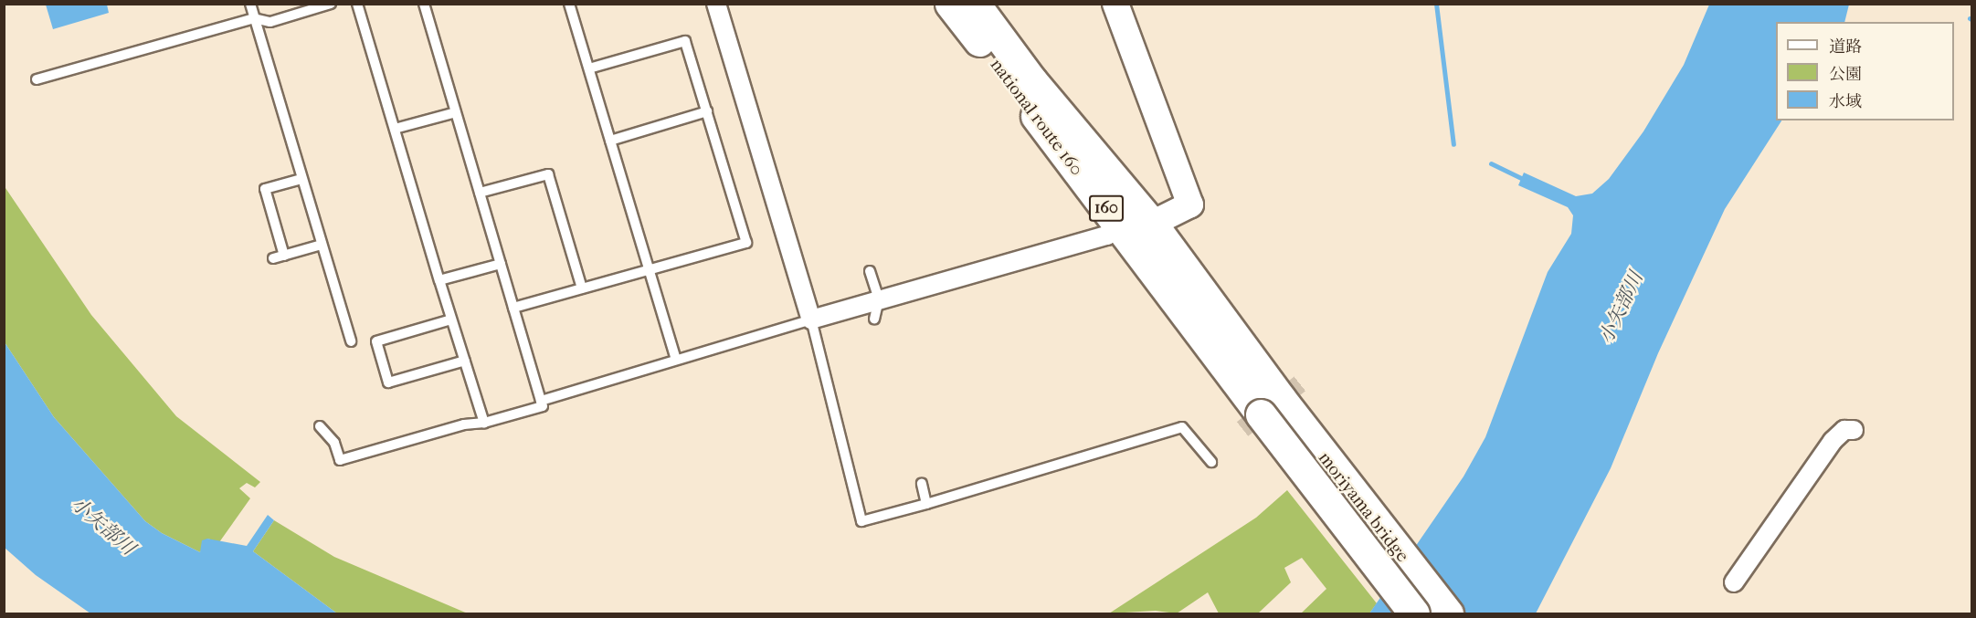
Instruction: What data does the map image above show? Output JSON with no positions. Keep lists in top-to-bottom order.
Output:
{
  "streets": {
    "highway": ["national route 160", "160", "moriyama bridge"]
  },
  "crossings": [
    ["national route 160", "moriyama bridge"]
  ],
  "water": ["小矢部川"],
  "legend": ["道路", "公園", "水域"]
}
